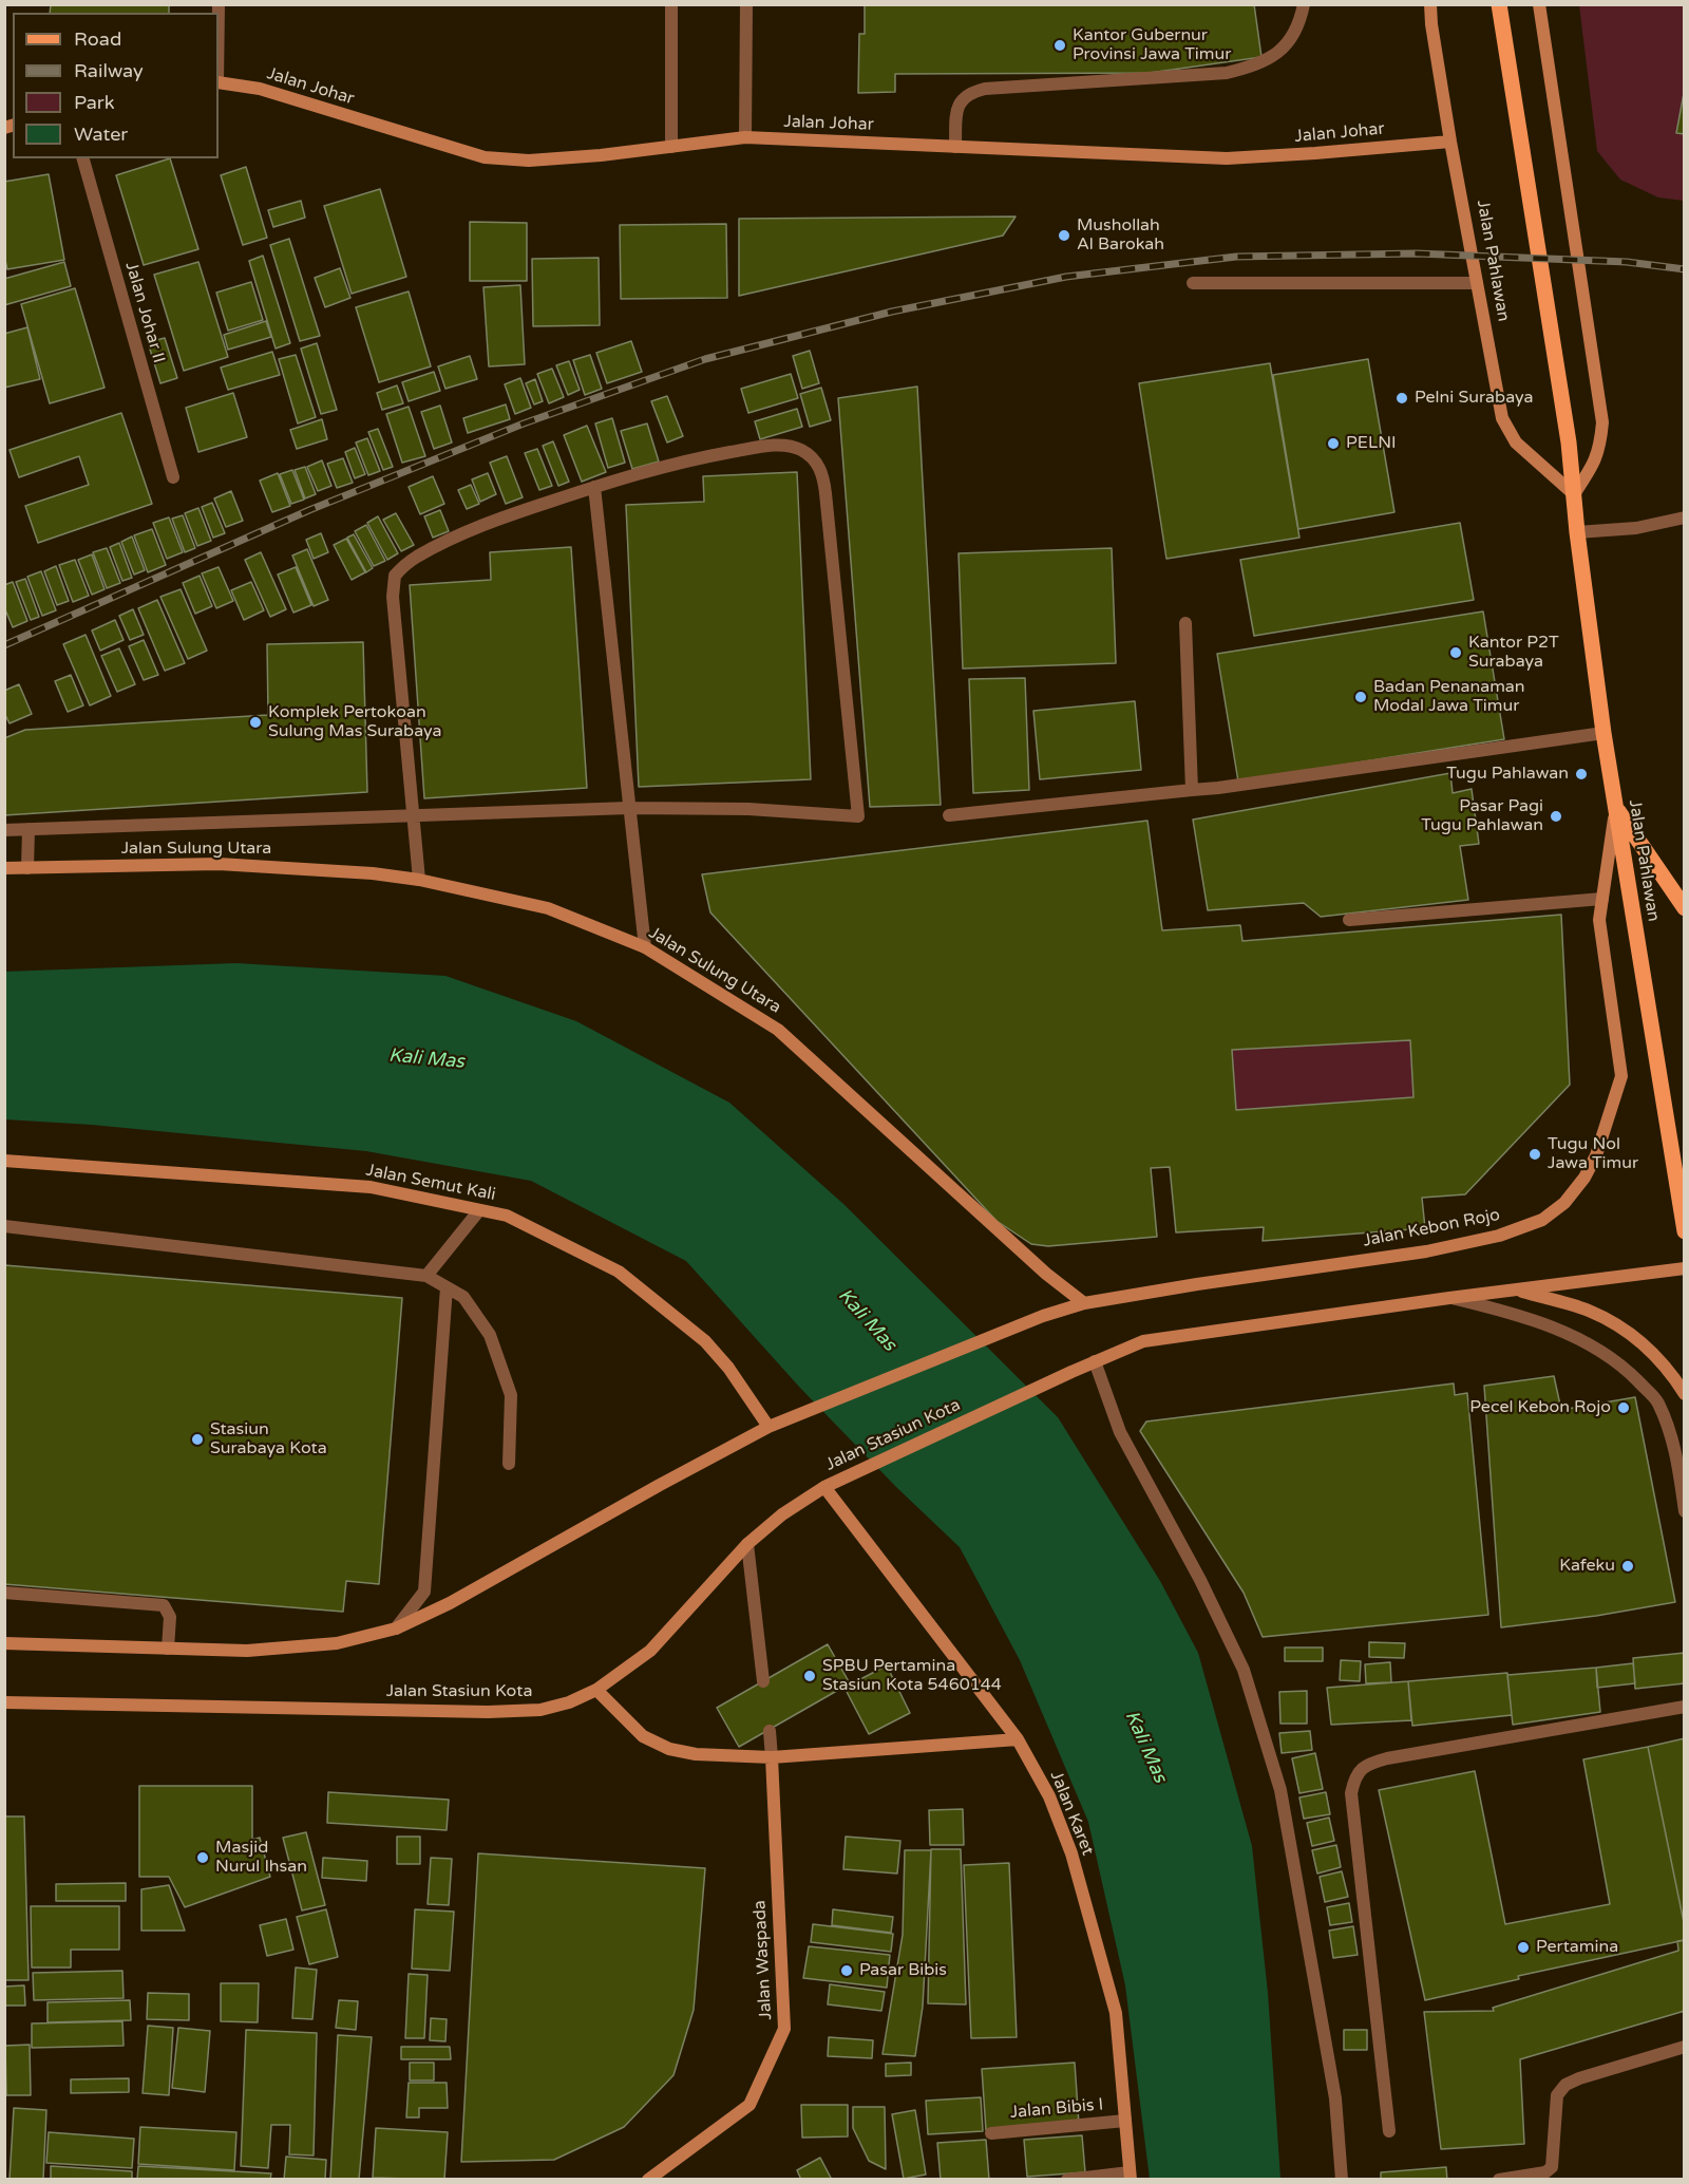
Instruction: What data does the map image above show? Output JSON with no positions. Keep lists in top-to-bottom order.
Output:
{
  "streets": {
    "main road": [
      "Jalan Johar",
      "Jalan Pahlawan",
      "Jalan Sulung Utara",
      "Jalan Semut Kali",
      "Jalan Kebon Rojo",
      "Jalan Stasiun Kota",
      "Jalan Karet",
      "Jalan Waspada"
    ],
    "street": ["Jalan Johar II", "Jalan Bibis I"]
  },
  "crossings": [
    ["Jalan Johar", "Jalan Pahlawan"],
    ["Jalan Pahlawan", "Jalan Kebon Rojo"],
    ["Jalan Sulung Utara", "Jalan Kebon Rojo"],
    ["Jalan Semut Kali", "Jalan Kebon Rojo"],
    ["Jalan Stasiun Kota", "Jalan Karet"],
    ["Jalan Karet", "Jalan Bibis I"]
  ],
  "water": ["Kali Mas"],
  "places": [
    "Kantor Gubernur Provinsi Jawa Timur",
    "Mushollah Al Barokah",
    "Pelni Surabaya",
    "PELNI",
    "Kantor P2T Surabaya",
    "Badan Penanaman Modal Jawa Timur",
    "Komplek Pertokoan Sulung Mas Surabaya",
    "Tugu Pahlawan",
    "Pasar Pagi Tugu Pahlawan",
    "Tugu Nol Jawa Timur",
    "Pecel Kebon Rojo",
    "Stasiun Surabaya Kota",
    "Kafeku",
    "SPBU Pertamina Stasiun Kota 5460144",
    "Masjid Nurul Ihsan",
    "Pertamina",
    "Pasar Bibis"
  ],
  "legend": [
    "Road",
    "Railway",
    "Park",
    "Water"
  ]
}
